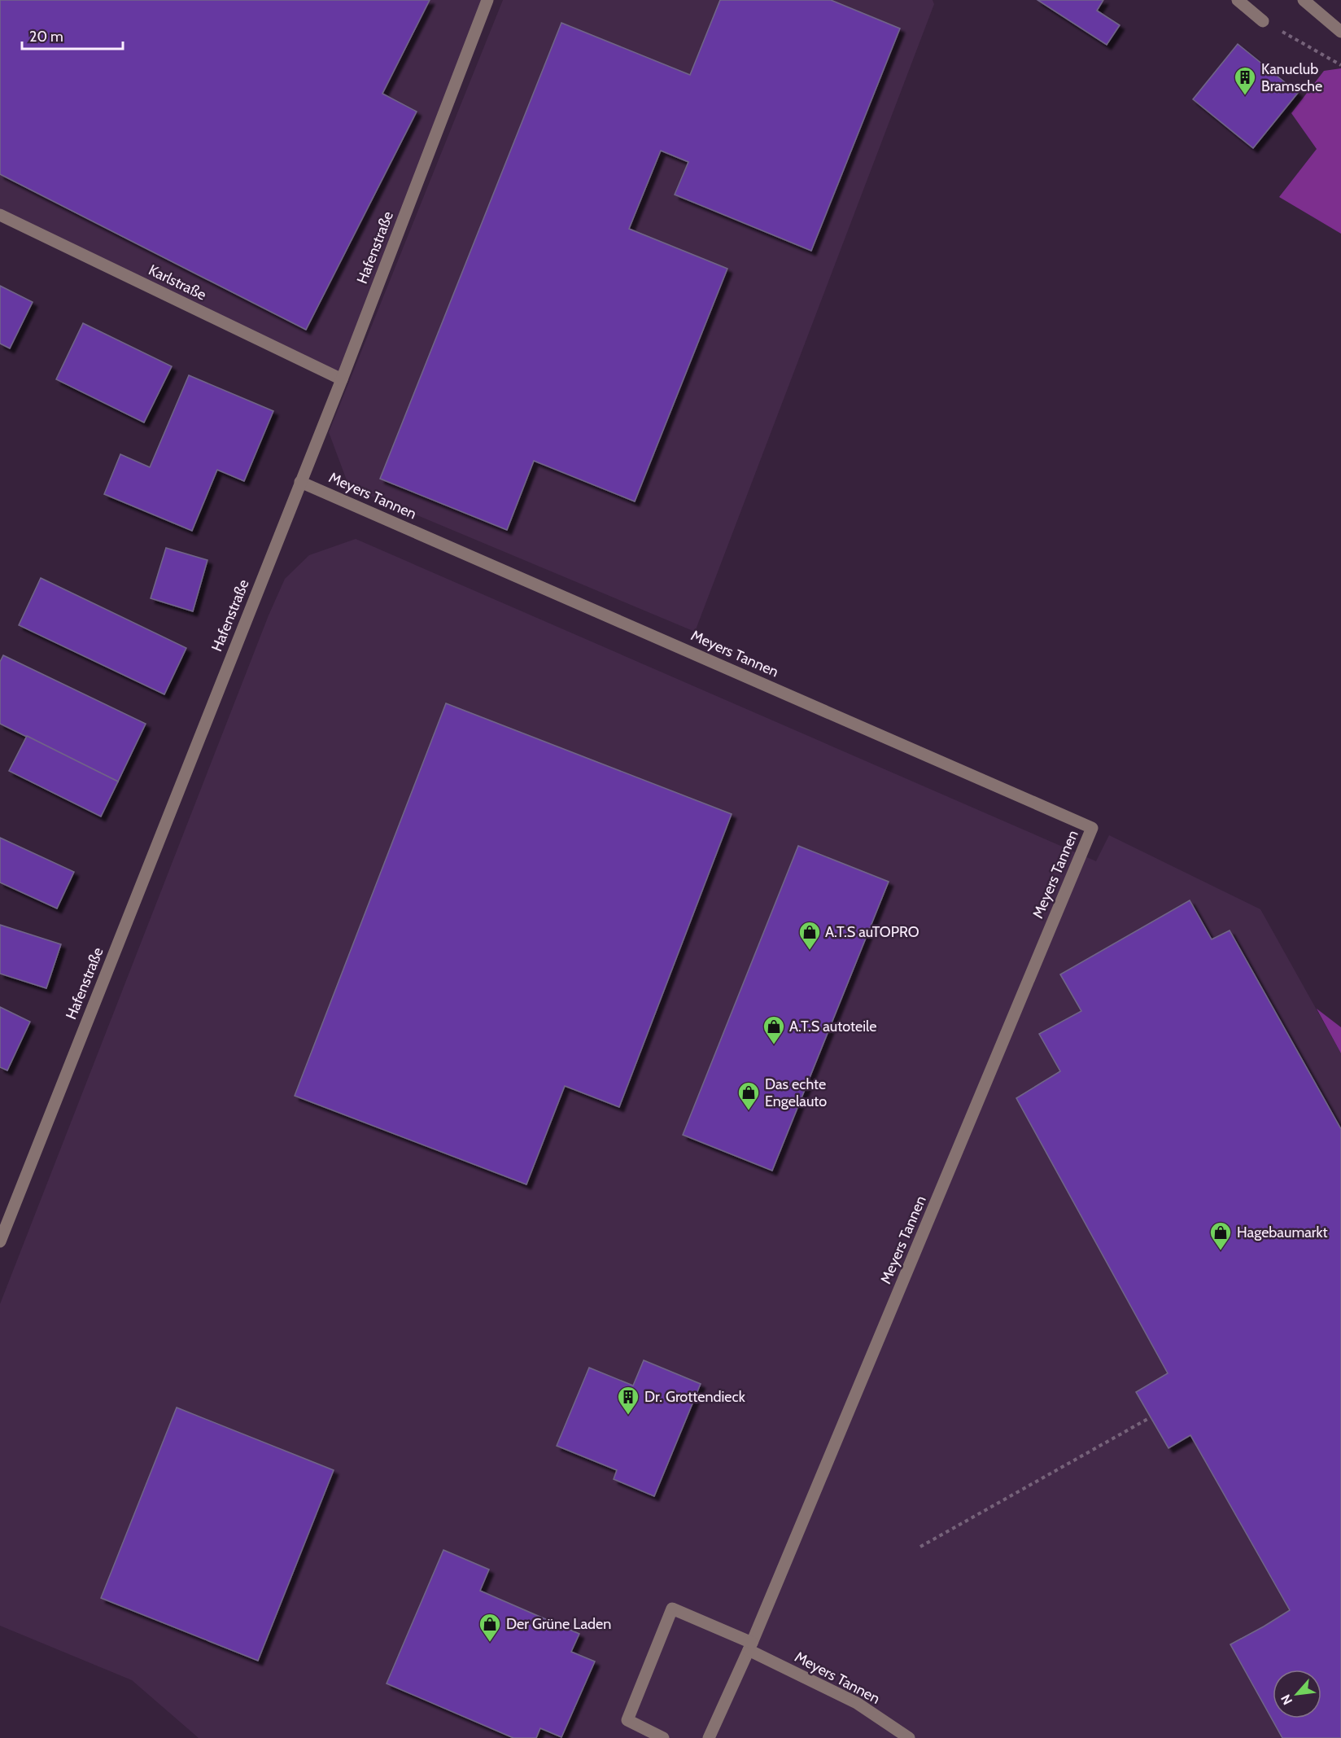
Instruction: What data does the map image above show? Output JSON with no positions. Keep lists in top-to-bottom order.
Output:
{
  "streets": {
    "street": ["Hafenstraße", "Karlstraße", "Meyers Tannen"]
  },
  "crossings": [
    ["Hafenstraße", "Karlstraße"],
    ["Hafenstraße", "Meyers Tannen"]
  ],
  "places": {
    "building": ["Kanuclub Bramsche", "Dr. Grottendieck"],
    "shop": [
      "A.T.S auTOPRO",
      "A.T.S autoteile",
      "Das echte Engelauto",
      "Hagebaumarkt",
      "Der Grüne Laden"
    ]
  },
  "scale_bar": "20 m",
  "north": "bottom left"
}
